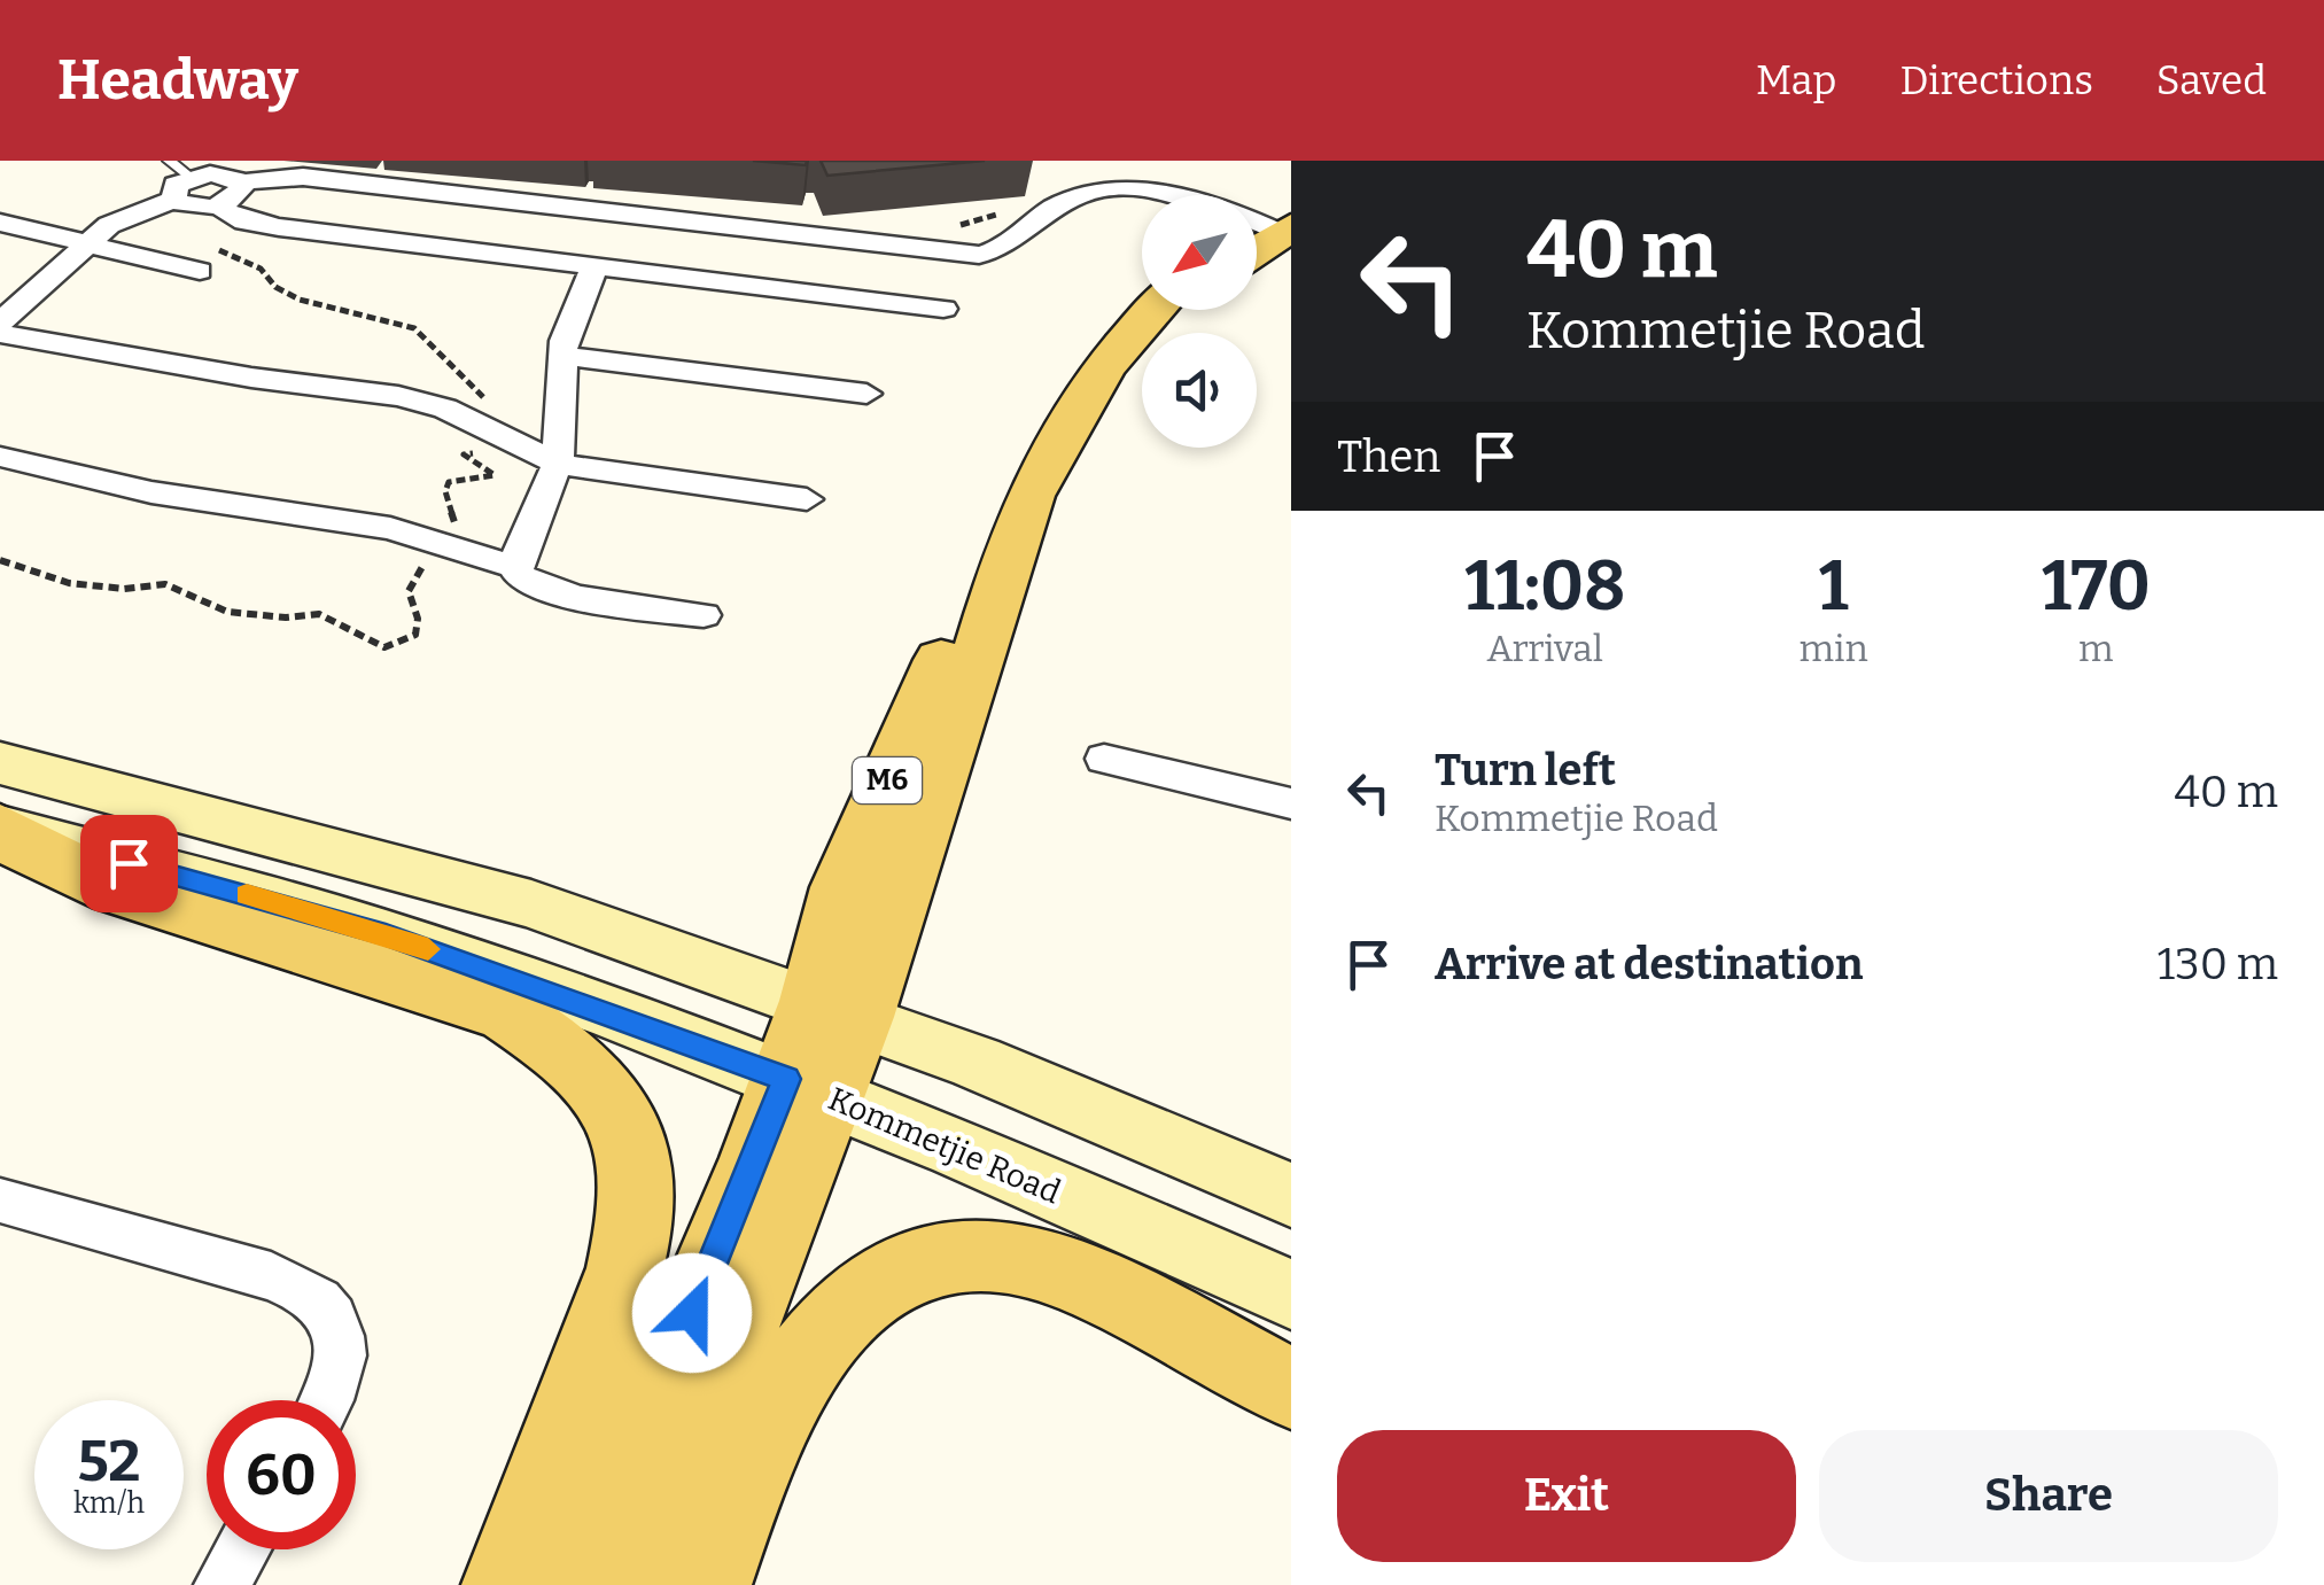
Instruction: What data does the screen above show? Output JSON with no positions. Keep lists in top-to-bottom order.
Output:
{
  "streets": {
    "main road": ["M6", "Kommetjie Road"]
  },
  "crossings": [
    ["M6", "Kommetjie Road"]
  ],
  "north": "bottom left",
  "page": {
    "header": "Headway",
    "nav": ["Map", "Directions", "Saved"],
    "turn": ["40 m", "Kommetjie Road"],
    "then": "Then",
    "eta": [
      "11:08",
      "Arrival",
      "1",
      "min",
      "170",
      "m"
    ],
    "list": [
      {
        "name": "Turn left",
        "note": "Kommetjie Road",
        "value": "40 m"
      },
      {
        "name": "Arrive at destination",
        "value": "130 m"
      }
    ],
    "speed": "52 km/h",
    "limit": "60",
    "buttons": ["Exit", "Share"]
  }
}
